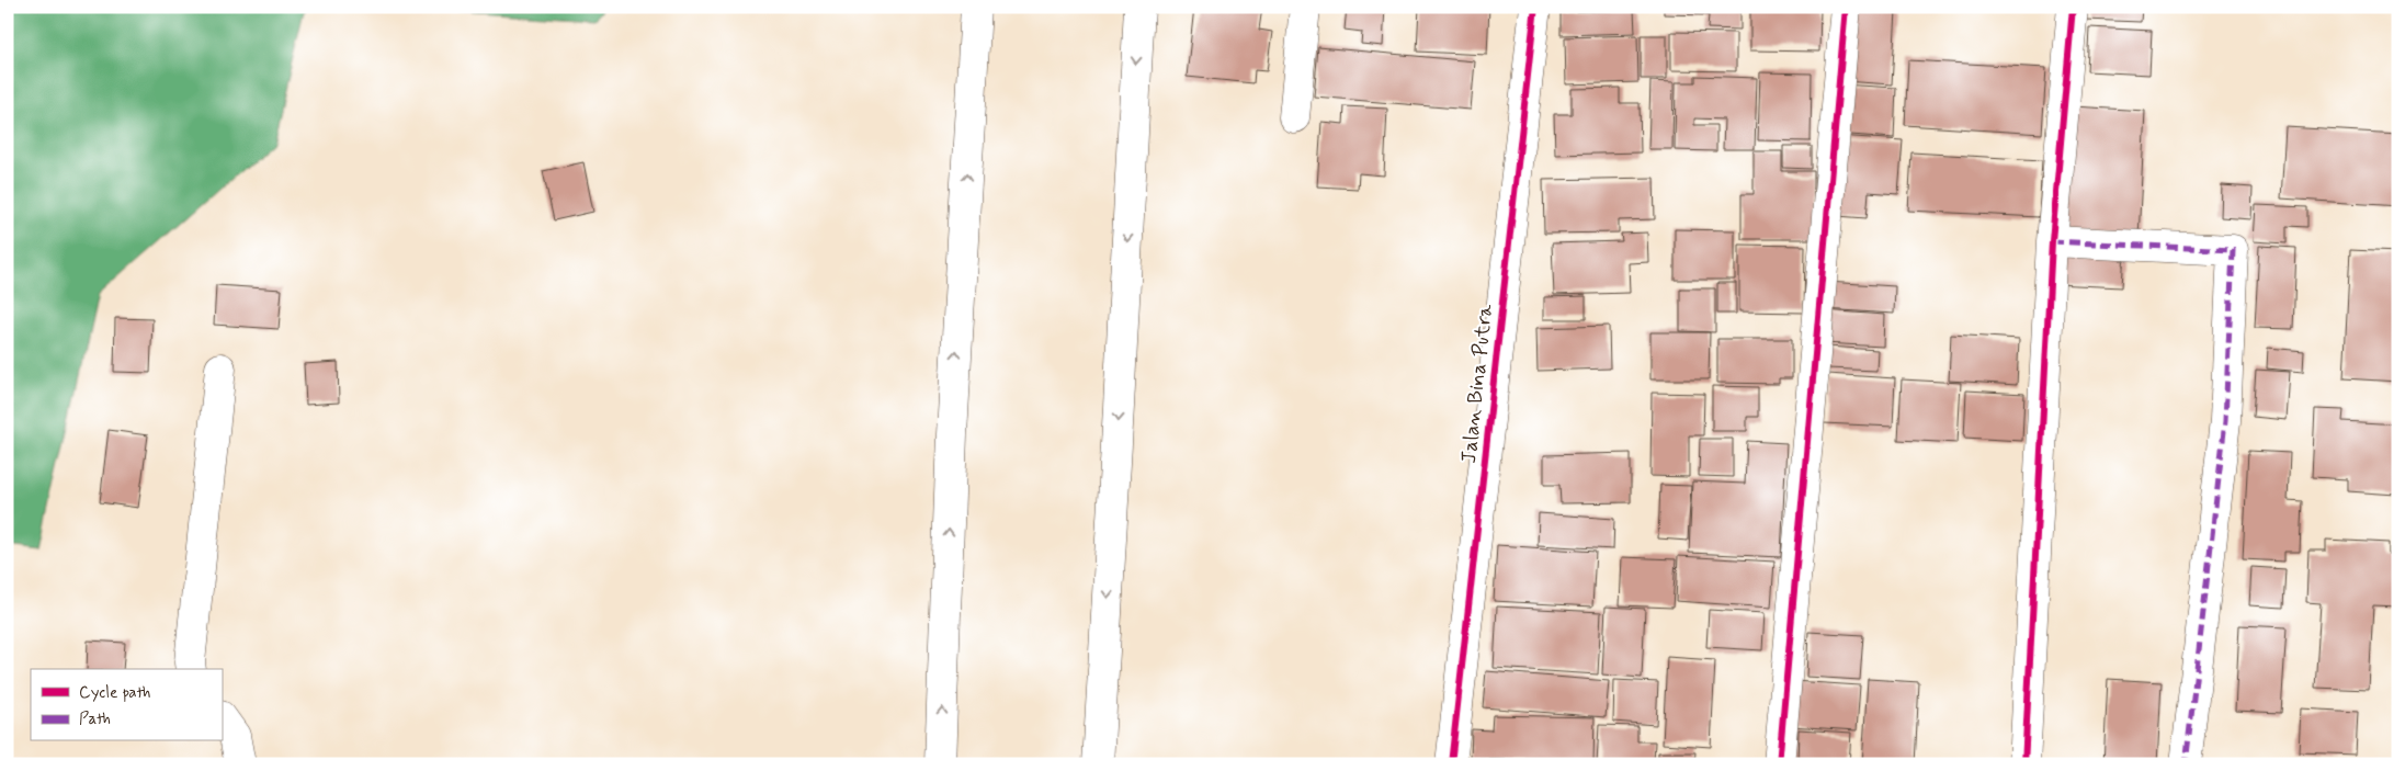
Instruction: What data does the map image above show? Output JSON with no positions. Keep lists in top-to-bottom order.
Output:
{
  "streets": {
    "street": ["Jalan Bina Putra"]
  },
  "legend": ["Cycle path", "Path"]
}
